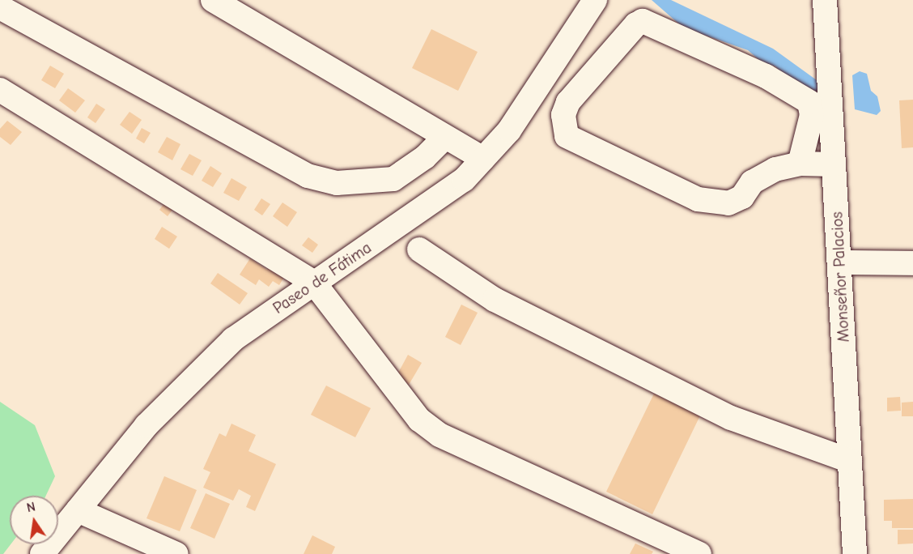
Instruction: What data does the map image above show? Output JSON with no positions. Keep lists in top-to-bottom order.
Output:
{
  "streets": {
    "street": ["Monseñor Palacios", "Paseo de Fátima"]
  },
  "north": "top"
}
